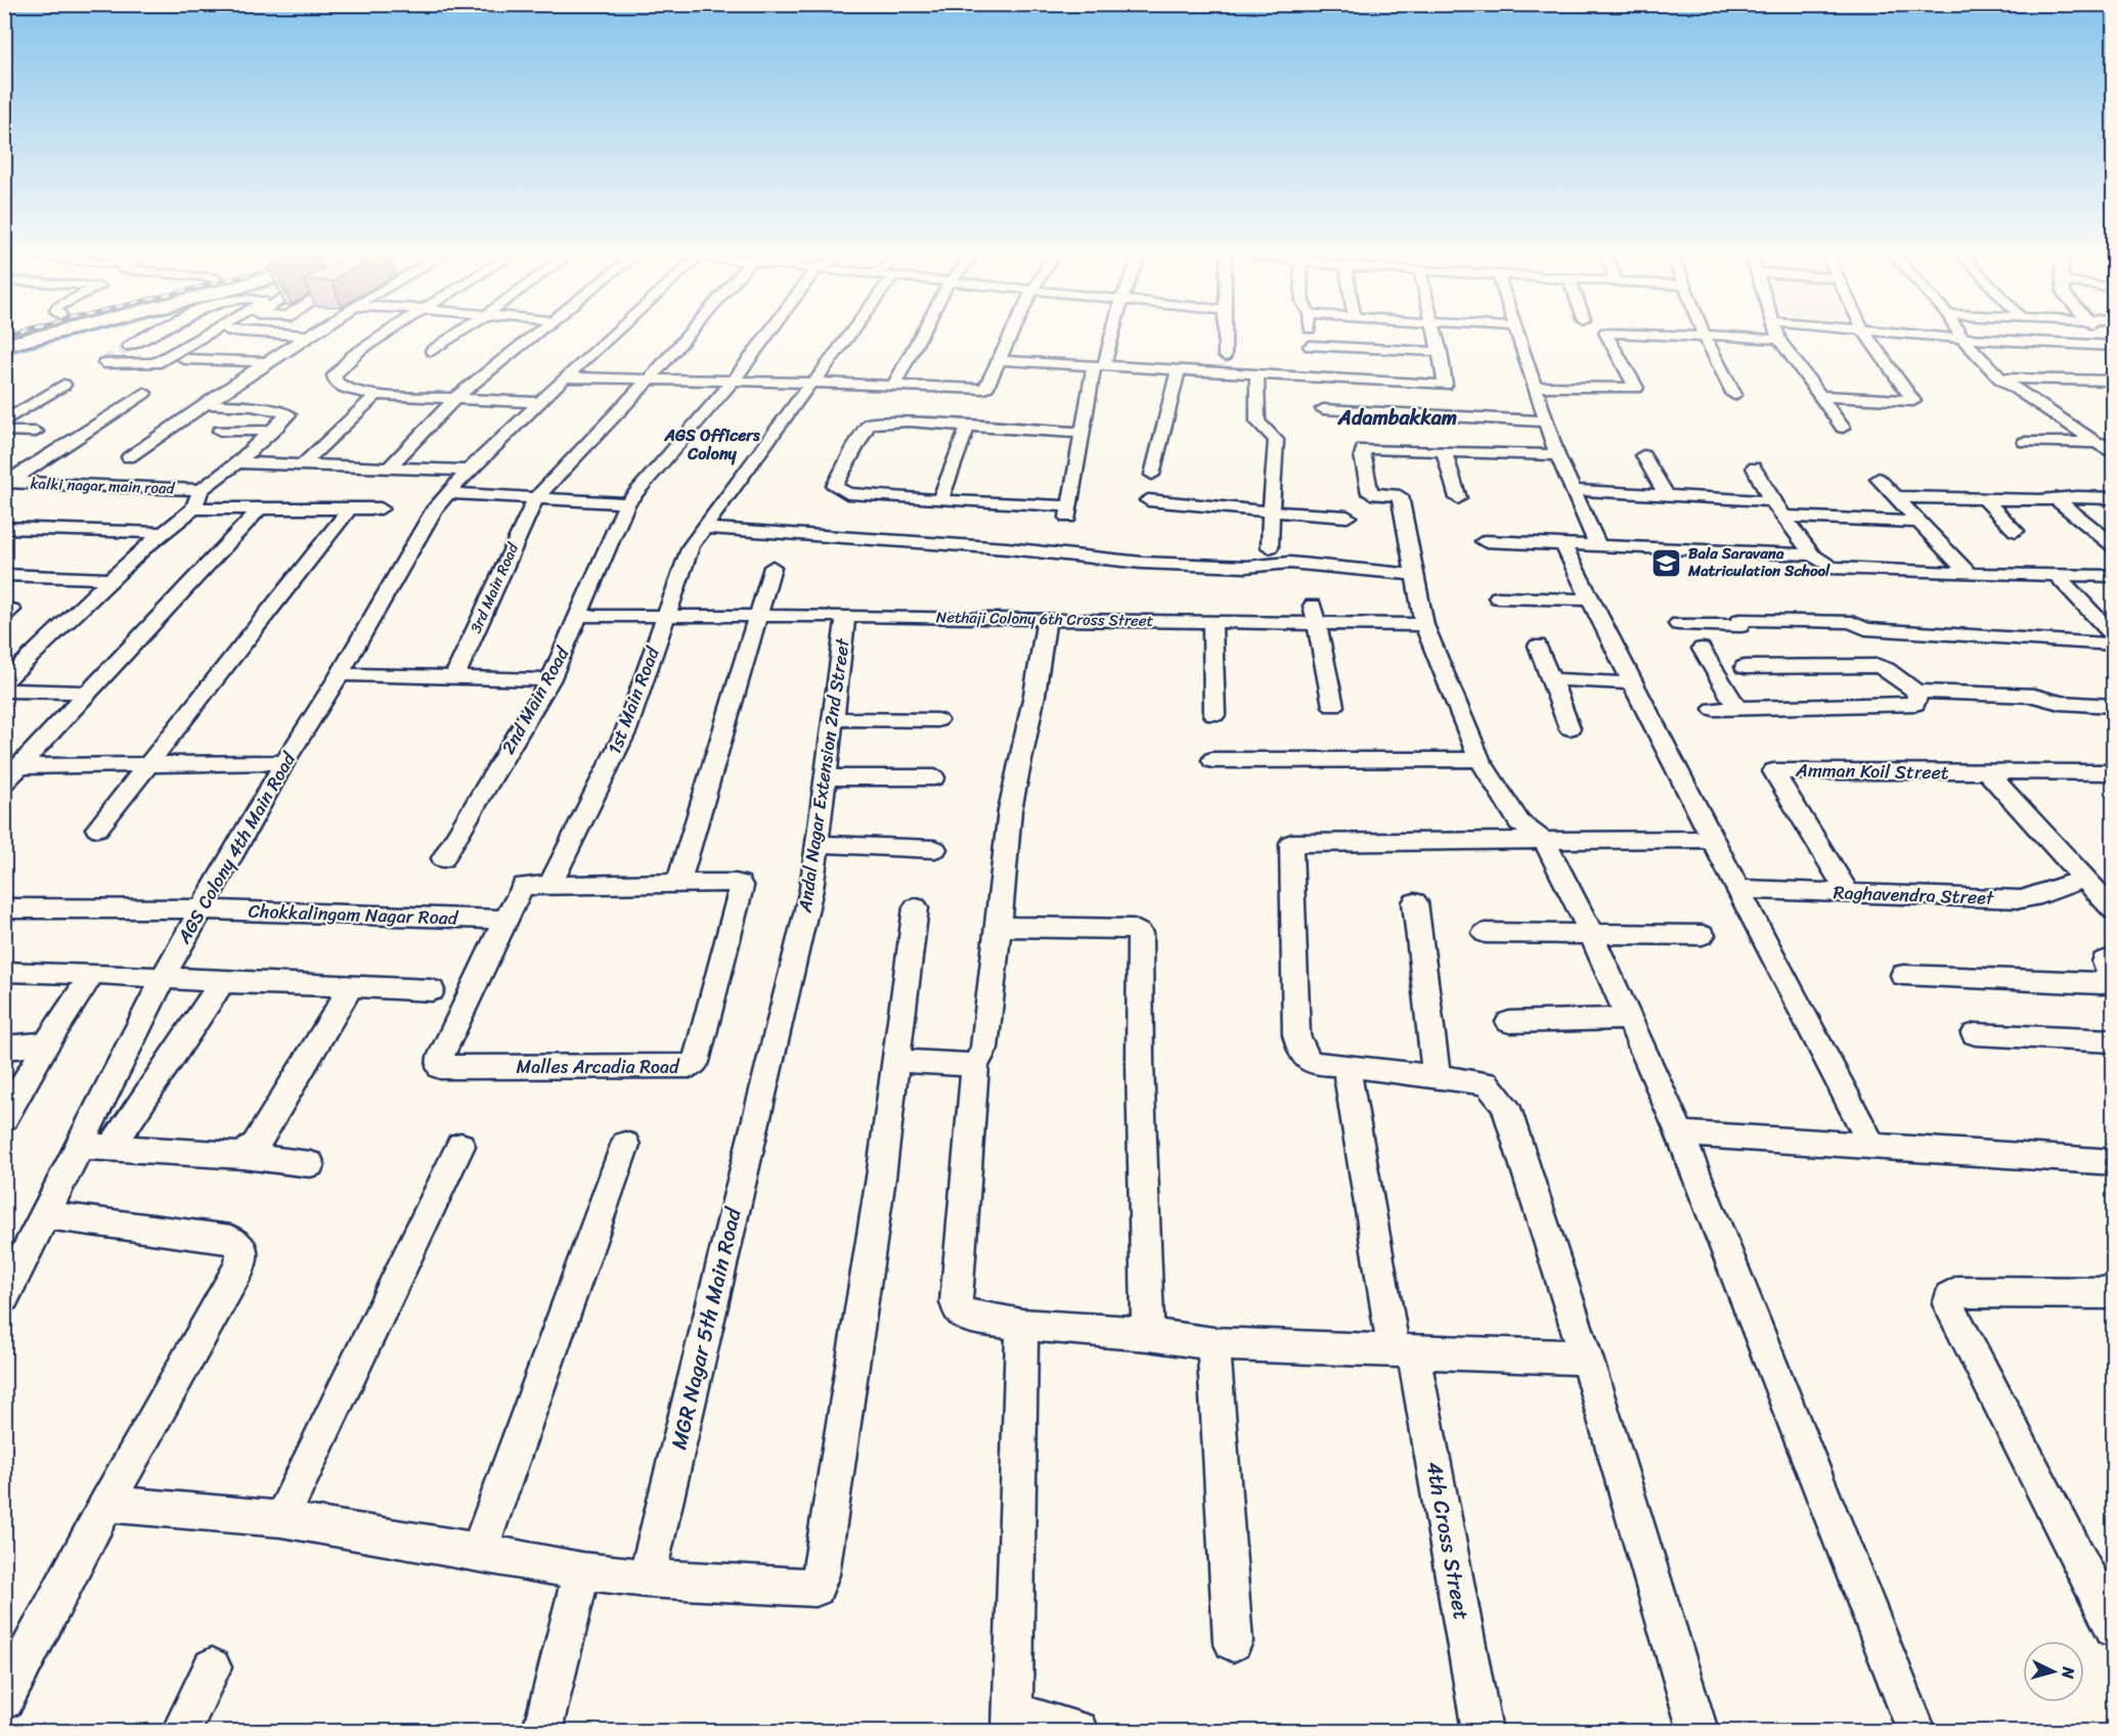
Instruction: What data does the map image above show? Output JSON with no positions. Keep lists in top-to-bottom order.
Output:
{
  "streets": {
    "street": [
      "kalki nagar main road",
      "3rd Main Road",
      "Nethaji Colony 6th Cross Street",
      "2nd Main Road",
      "1st Main Road",
      "Amman Koil Street",
      "Andal Nagar Extension 2nd Street",
      "AGS Colony 4th Main Road",
      "Raghavendra Street",
      "Chokkalingam Nagar Road",
      "Malles Arcadia Road",
      "MGR Nagar 5th Main Road",
      "4th Cross Street"
    ]
  },
  "crossings": [
    ["Nethaji Colony 6th Cross Street", "2nd Main Road"],
    ["Nethaji Colony 6th Cross Street", "1st Main Road"],
    ["Nethaji Colony 6th Cross Street", "Andal Nagar Extension 2nd Street"],
    ["1st Main Road", "Malles Arcadia Road"],
    ["Amman Koil Street", "Raghavendra Street"],
    ["Andal Nagar Extension 2nd Street", "MGR Nagar 5th Main Road"],
    ["AGS Colony 4th Main Road", "Chokkalingam Nagar Road"],
    ["Chokkalingam Nagar Road", "Malles Arcadia Road"]
  ],
  "districts": ["Adambakkam", "AGS Officers Colony"],
  "places": {
    "school or university": ["Bala Saravana Matriculation School"]
  },
  "north": "right"
}
